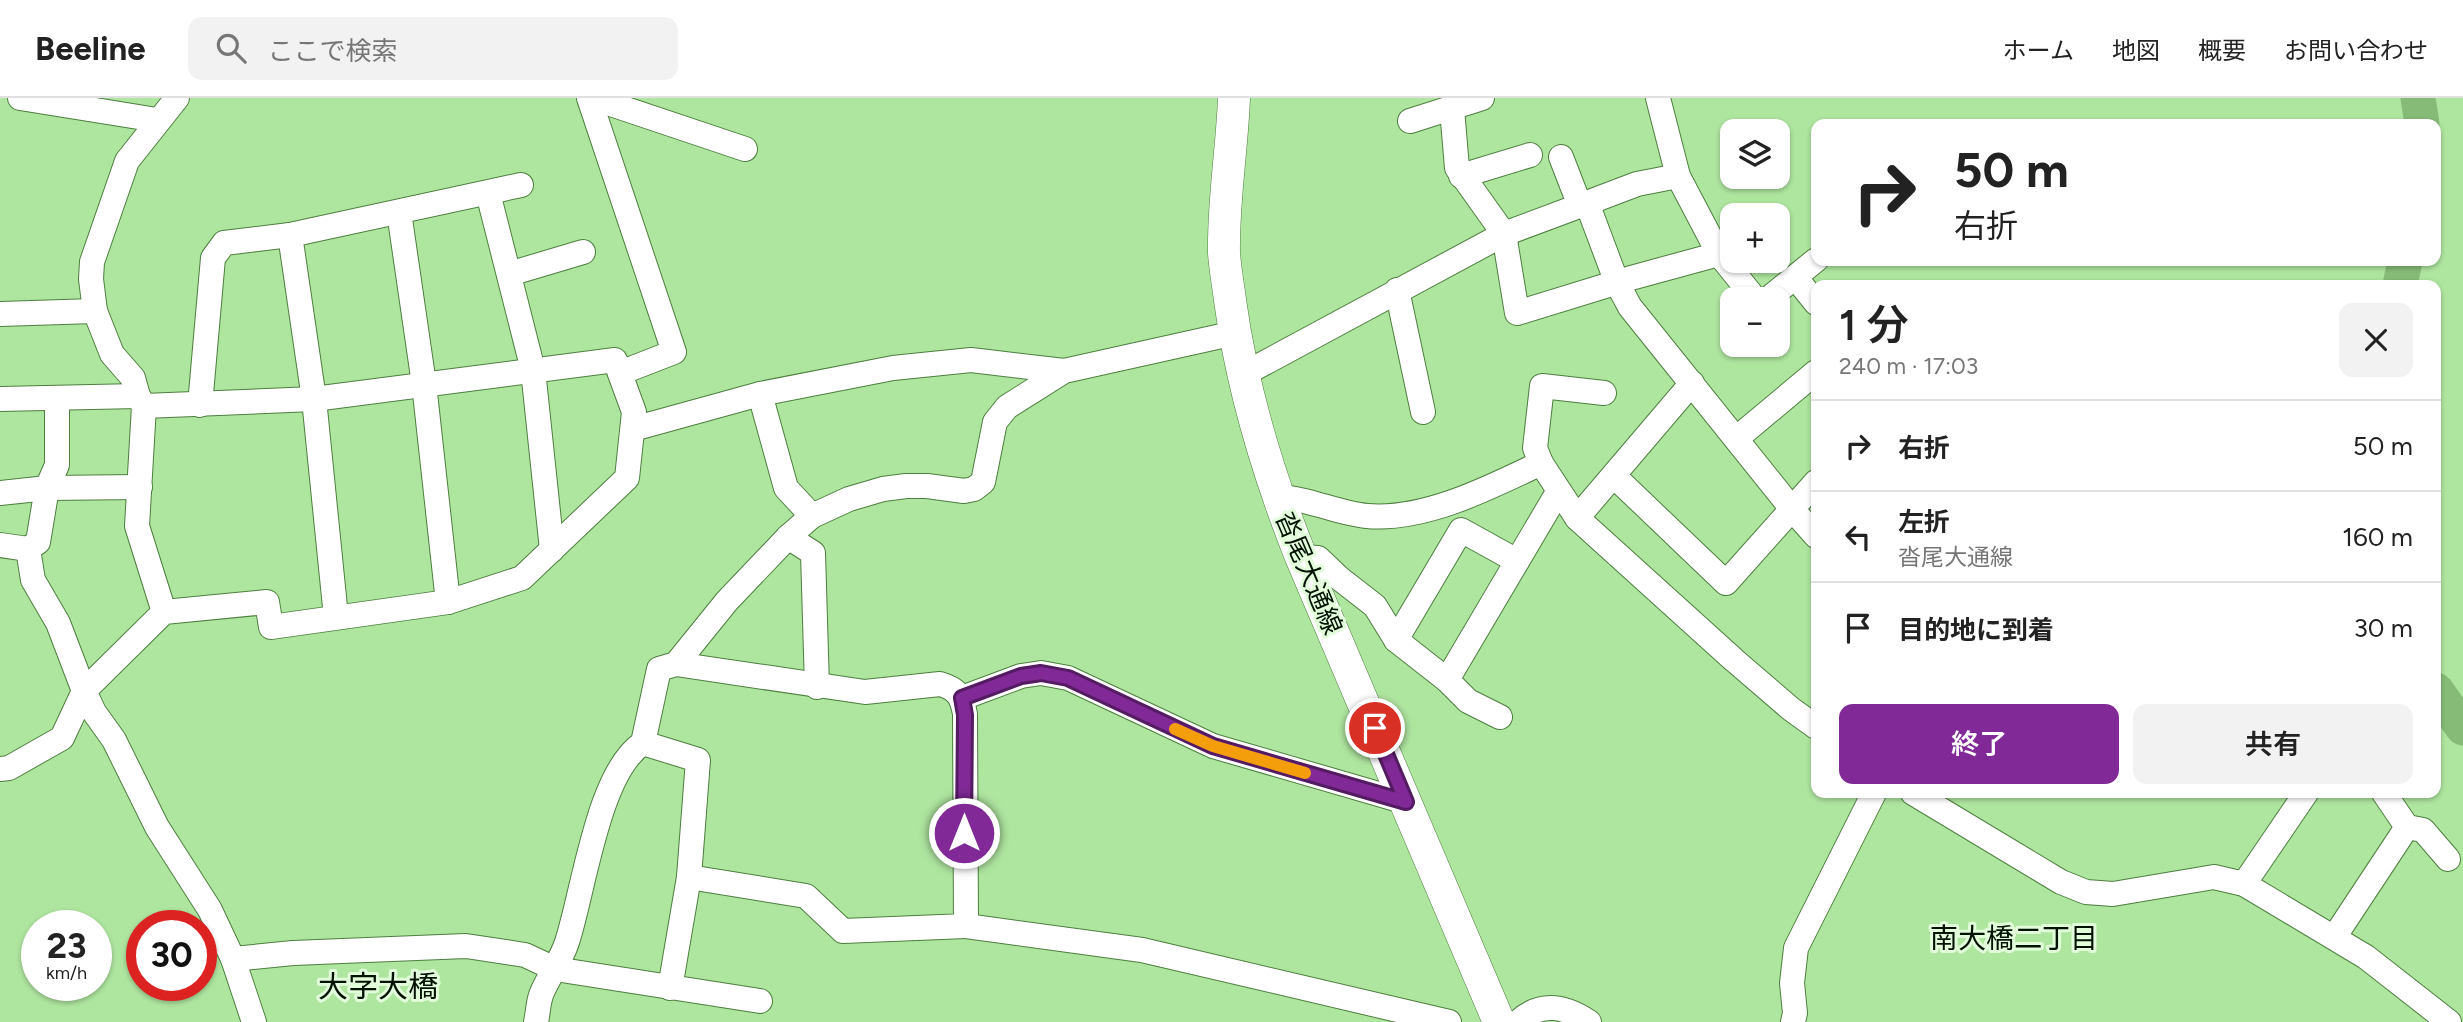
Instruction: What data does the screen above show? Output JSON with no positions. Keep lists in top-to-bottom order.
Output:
{
  "streets": {
    "main road": ["沓尾大通線"]
  },
  "districts": ["南大橋二丁目", "大字大橋"],
  "page": {
    "header": "Beeline",
    "search": "ここで検索",
    "nav": [
      "ホーム",
      "地図",
      "概要",
      "お問い合わせ"
    ],
    "map_buttons": ["+", "−"],
    "turn": ["50 m", "右折"],
    "heading": ["1 分", "240 m · 17:03"],
    "list": [
      {
        "name": "右折",
        "value": "50 m"
      },
      {
        "name": "左折",
        "note": "沓尾大通線",
        "value": "160 m"
      },
      {
        "name": "目的地に到着",
        "value": "30 m"
      }
    ],
    "buttons": ["終了", "共有"],
    "speed": "23 km/h",
    "limit": "30"
  }
}
